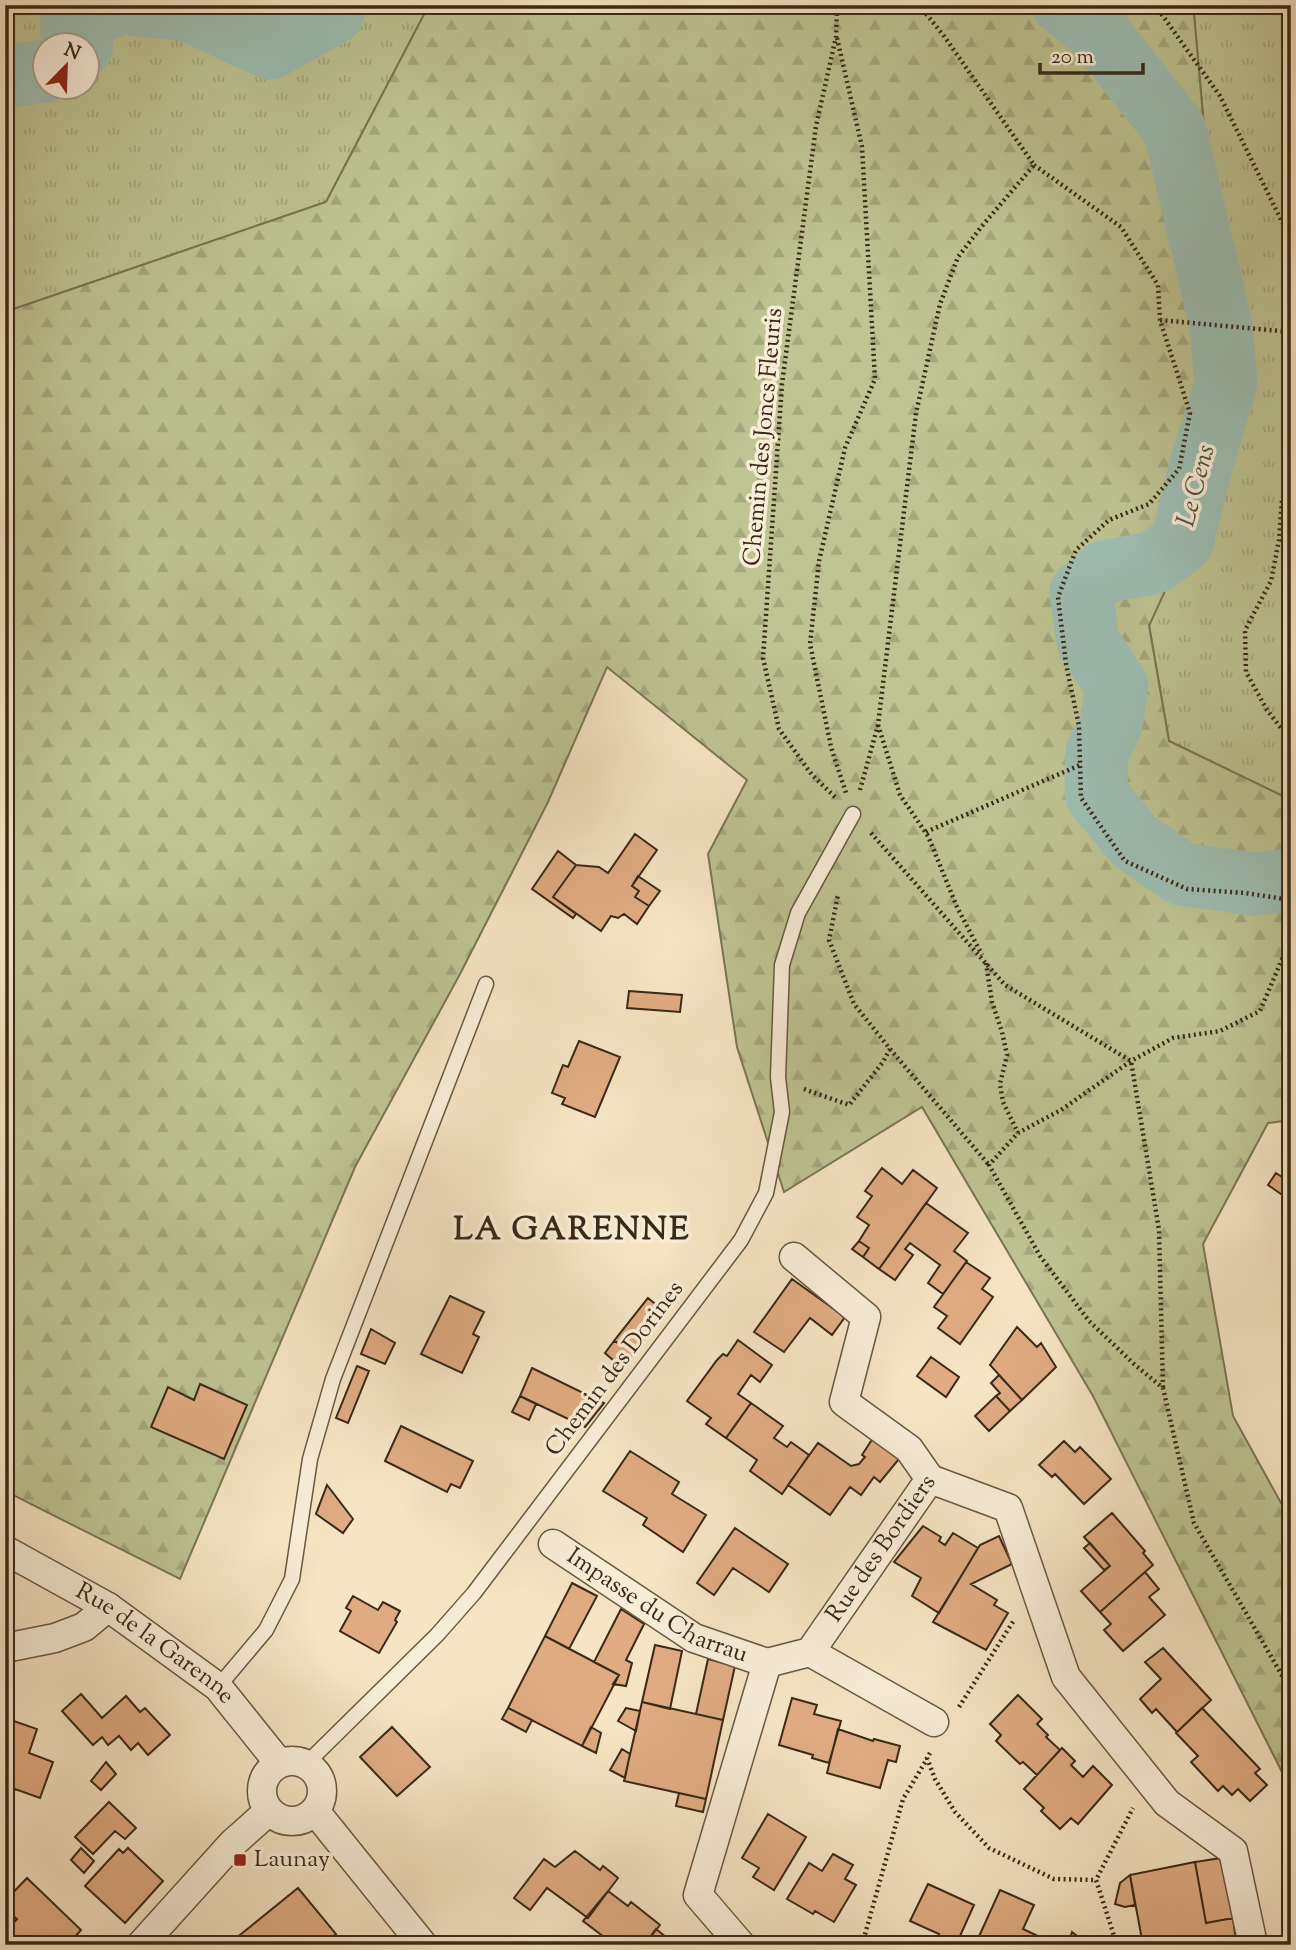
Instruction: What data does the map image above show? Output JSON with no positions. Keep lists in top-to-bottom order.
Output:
{
  "streets": {
    "street": ["Rue des Bordiers", "Impasse du Charrau", "Rue de la Garenne"],
    "lane": ["Chemin des Dorines"],
    "path": ["Chemin des Joncs Fleuris"]
  },
  "crossings": [
    ["Chemin des Joncs Fleuris", "Chemin des Dorines"],
    ["Chemin des Dorines", "Rue de la Garenne"],
    ["Rue des Bordiers", "Impasse du Charrau"]
  ],
  "districts": ["LA GARENNE"],
  "water": ["Le Cens"],
  "places": {
    "transit": ["Launay"]
  },
  "scale_bar": "20 m",
  "north": "top right"
}
